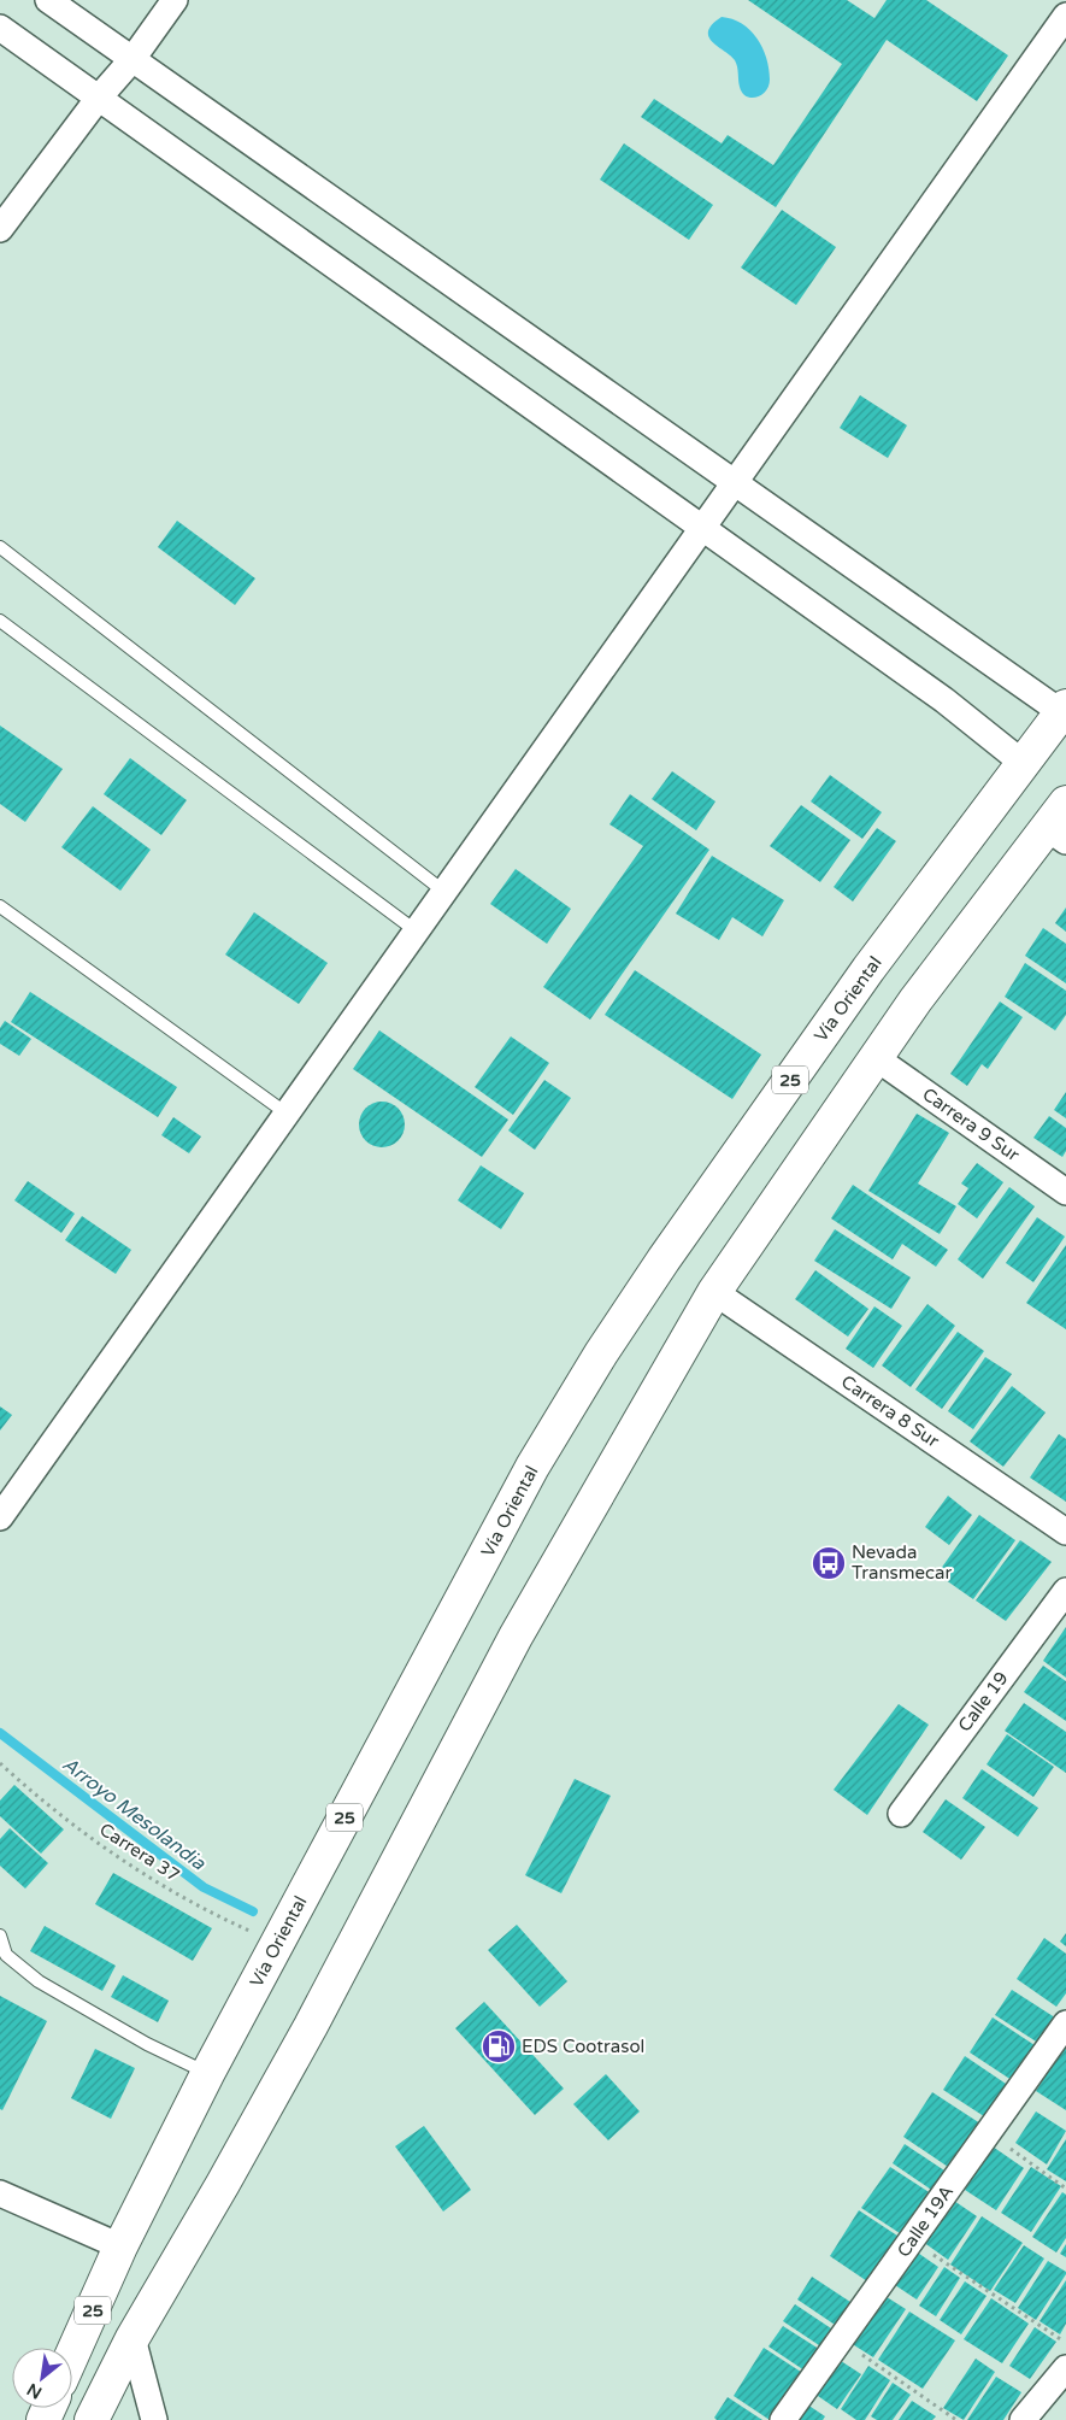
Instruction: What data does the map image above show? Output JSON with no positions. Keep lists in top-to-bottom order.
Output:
{
  "streets": {
    "highway": ["Vía Oriental", "25"],
    "street": [
      "Carrera 9 Sur",
      "Carrera 8 Sur",
      "Calle 19",
      "Calle 19A"
    ],
    "path": ["Carrera 37"]
  },
  "crossings": [
    ["Vía Oriental", "Carrera 37"],
    ["25", "Carrera 9 Sur"],
    ["25", "Carrera 8 Sur"]
  ],
  "water": ["Arroyo Mesolandia"],
  "places": {
    "bus stop": ["Nevada Transmecar"],
    "fuel station": ["EDS Cootrasol"]
  },
  "north": "bottom left"
}
